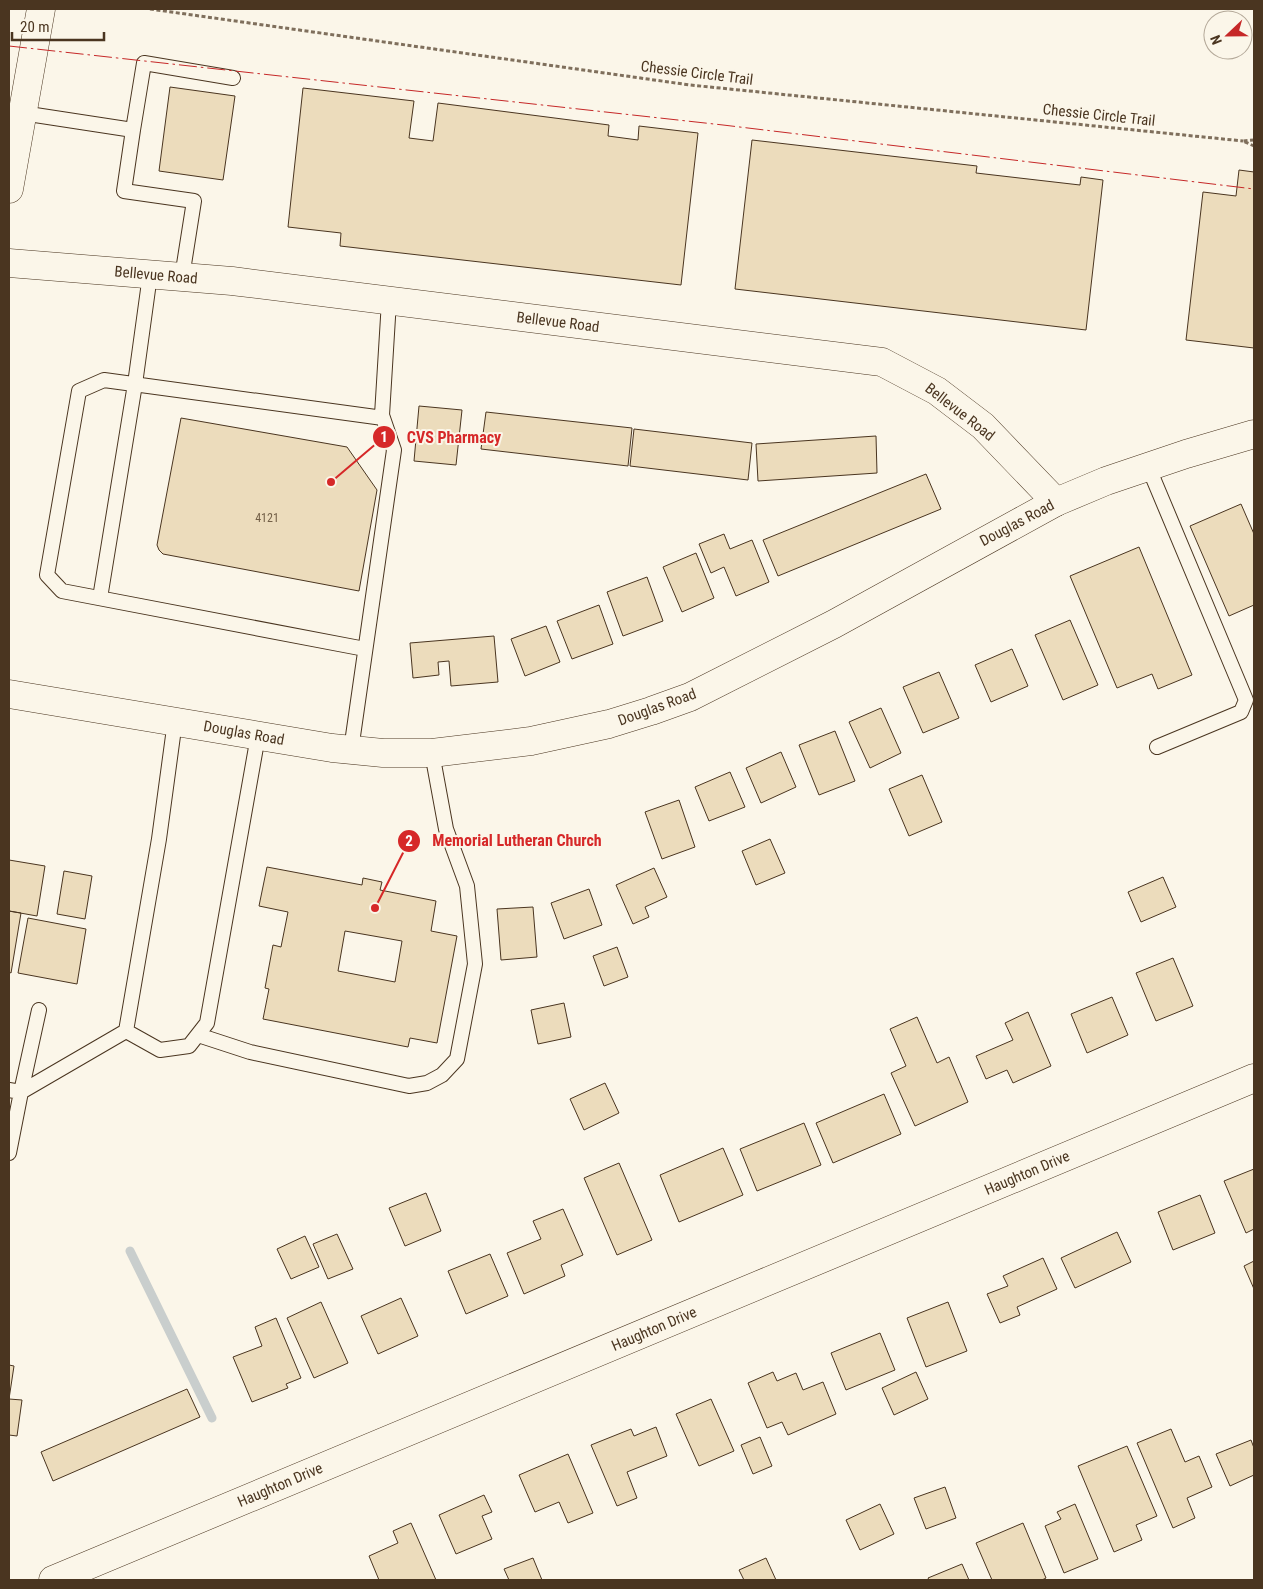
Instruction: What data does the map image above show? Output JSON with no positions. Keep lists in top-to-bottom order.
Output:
{
  "streets": {
    "street": ["Bellevue Road", "Douglas Road", "Haughton Drive"],
    "path": ["Chessie Circle Trail"]
  },
  "crossings": [
    ["Bellevue Road", "Douglas Road"]
  ],
  "places": ["CVS Pharmacy", "Memorial Lutheran Church"],
  "house_numbers": ["4121"],
  "scale_bar": "20 m",
  "north": "left"
}
